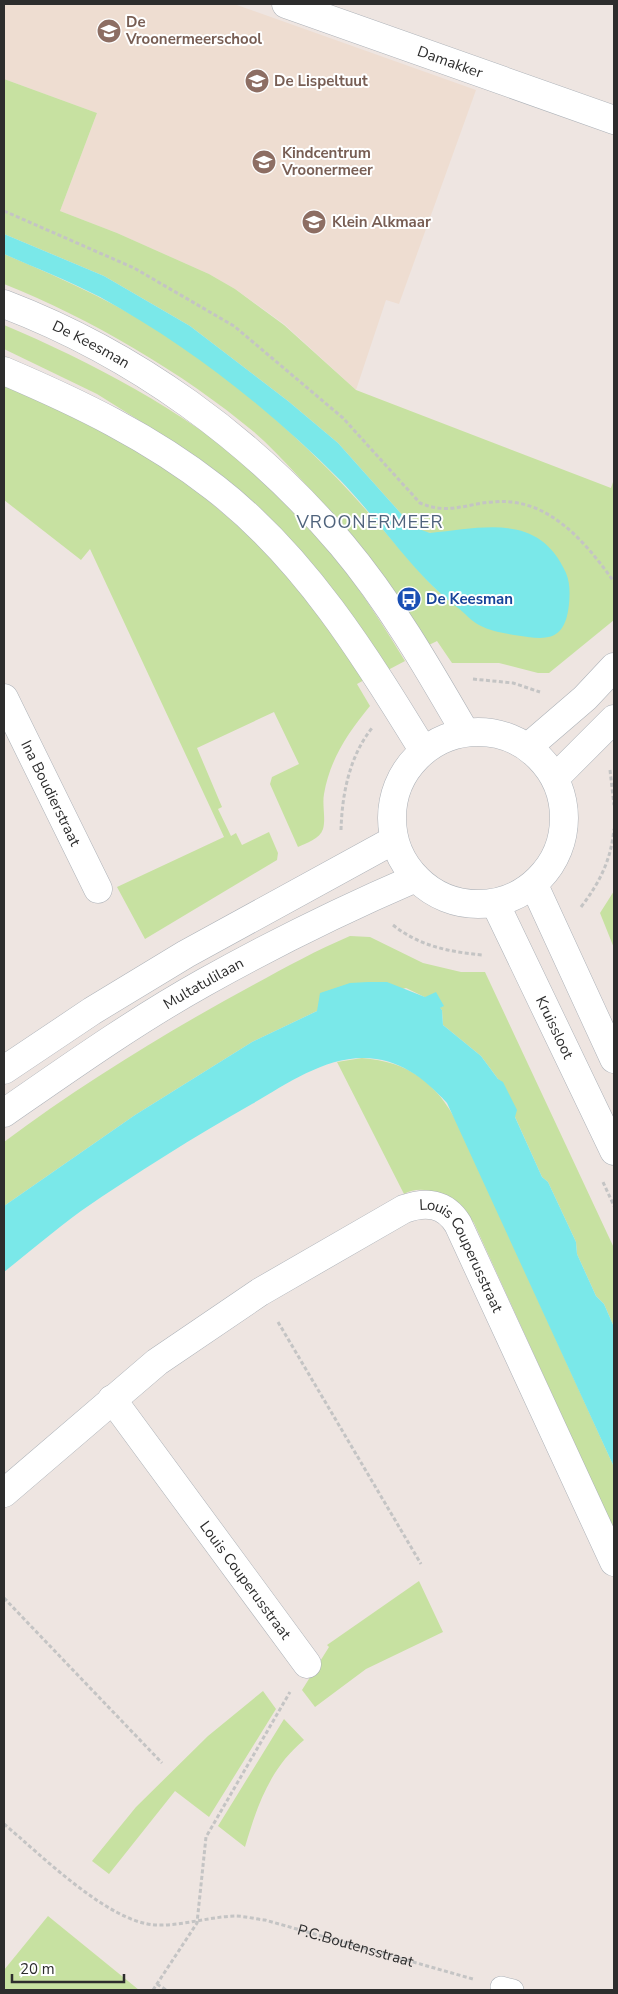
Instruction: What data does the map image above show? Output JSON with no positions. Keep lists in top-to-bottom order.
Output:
{
  "streets": {
    "street": [
      "Damakker",
      "De Keesman",
      "Ina Boudierstraat",
      "Multatulilaan",
      "Kruissloot",
      "Louis Couperusstraat"
    ],
    "path": ["P.C.Boutensstraat"]
  },
  "crossings": [
    ["De Keesman", "Multatulilaan"],
    ["De Keesman", "Kruissloot"],
    ["Multatulilaan", "Kruissloot"]
  ],
  "districts": ["VROONERMEER"],
  "places": {
    "school or university": [
      "De Vroonermeerschool",
      "De Lispeltuut",
      "Kindcentrum Vroonermeer",
      "Klein Alkmaar"
    ],
    "bus stop": ["De Keesman"]
  },
  "scale_bar": "20 m"
}
